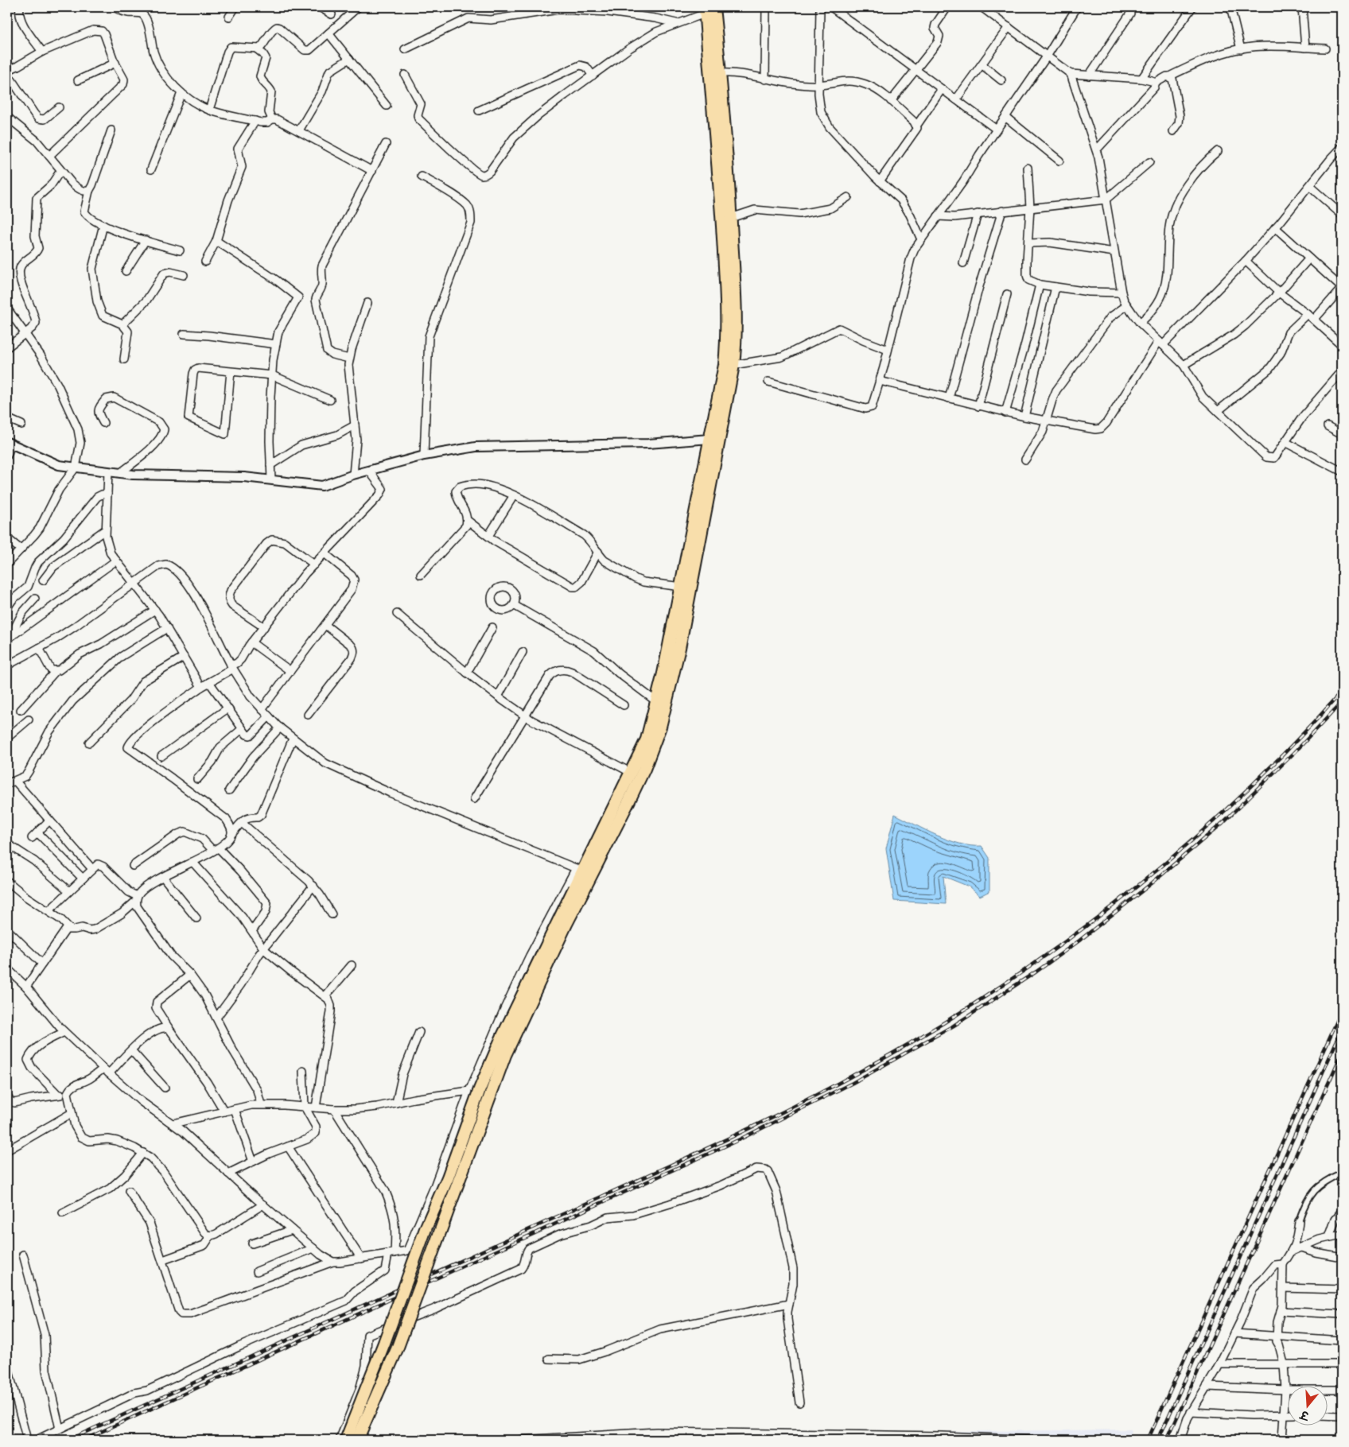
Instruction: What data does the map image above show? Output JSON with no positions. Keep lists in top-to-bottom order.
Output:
{
  "north": "bottom"
}
